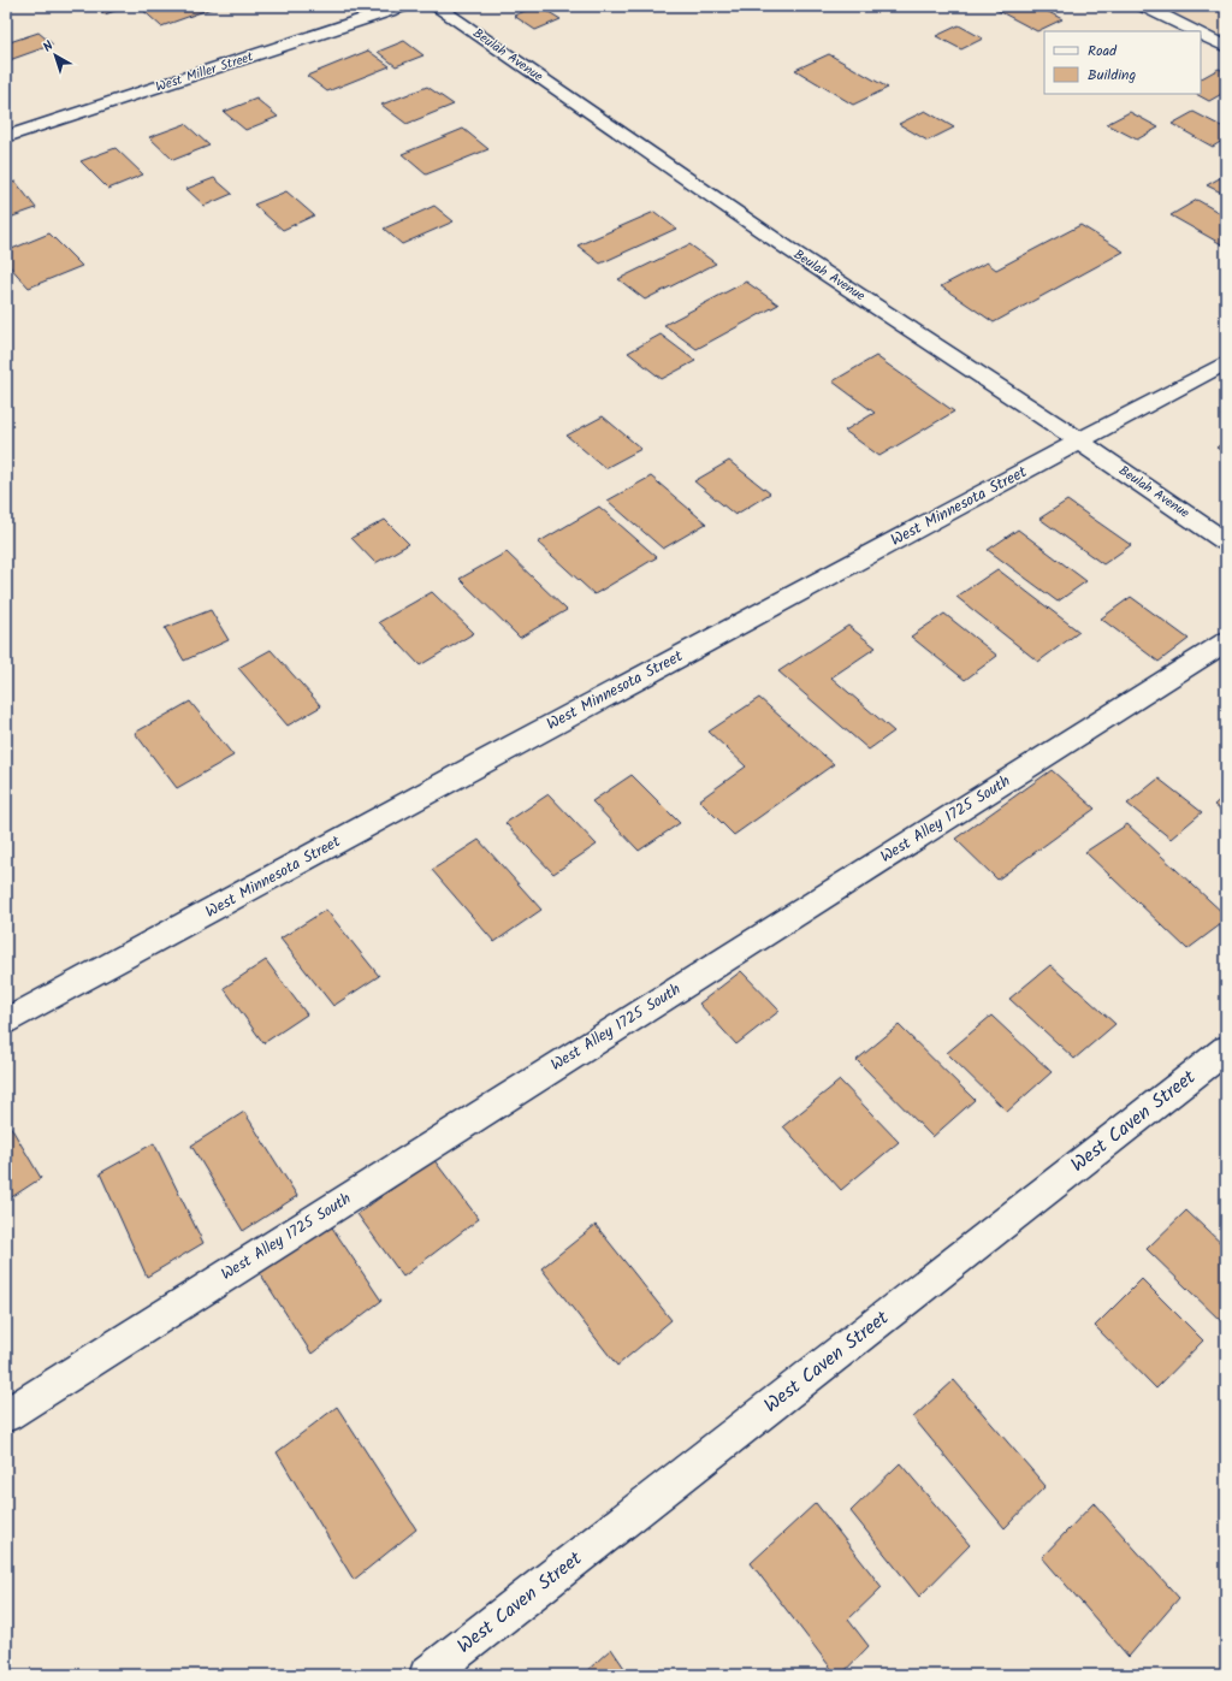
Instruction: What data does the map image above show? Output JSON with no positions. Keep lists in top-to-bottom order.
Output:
{
  "streets": {
    "street": [
      "Beulah Avenue",
      "West Miller Street",
      "West Minnesota Street",
      "West Alley 1725 South",
      "West Caven Street"
    ]
  },
  "crossings": [
    ["Beulah Avenue", "West Minnesota Street"]
  ],
  "legend": ["Road", "Building"],
  "north": "top left"
}
